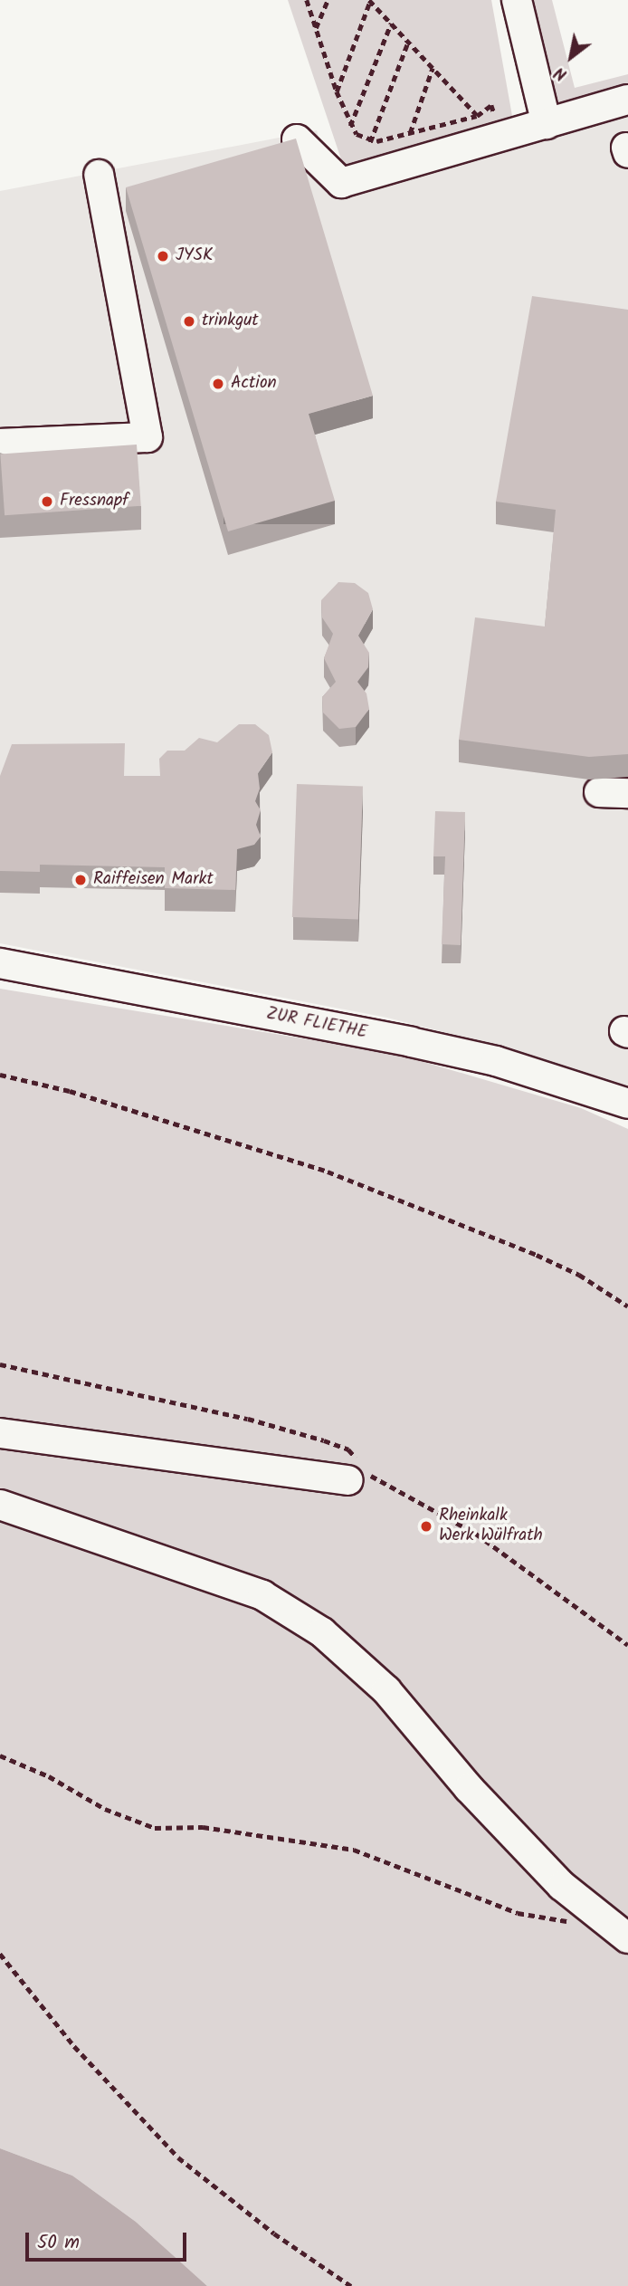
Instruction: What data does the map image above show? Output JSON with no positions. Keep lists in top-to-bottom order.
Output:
{
  "streets": {
    "street": ["ZUR FLIETHE"]
  },
  "places": [
    "JYSK",
    "trinkgut",
    "Action",
    "Fressnapf",
    "Raiffeisen Markt",
    "Rheinkalk Werk Wülfrath"
  ],
  "scale_bar": "50 m",
  "north": "bottom left"
}
